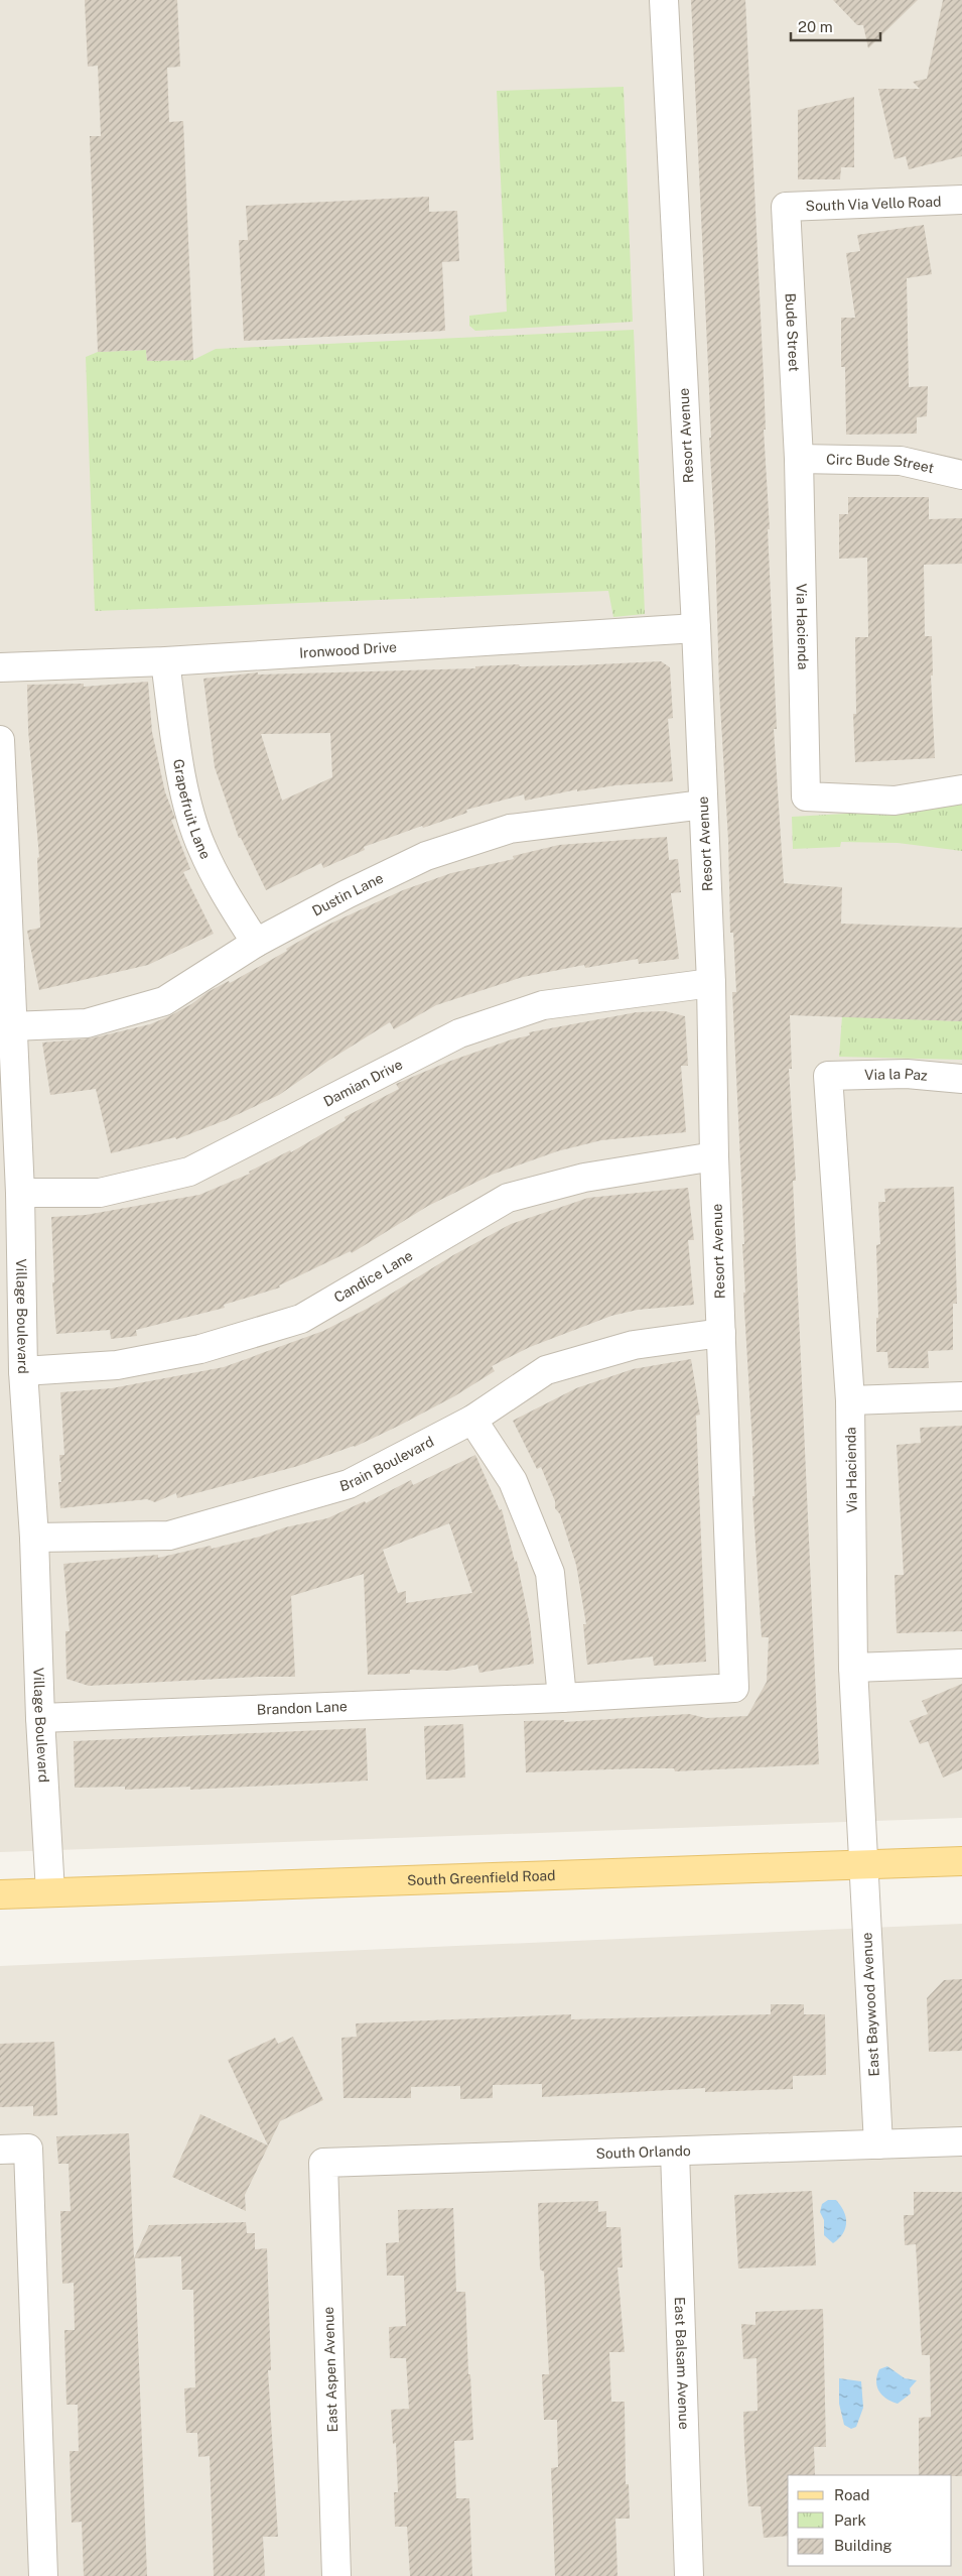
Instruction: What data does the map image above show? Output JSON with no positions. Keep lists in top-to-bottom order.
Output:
{
  "streets": {
    "main road": ["South Greenfield Road"],
    "street": [
      "South Via Vello Road",
      "Bude Street",
      "Resort Avenue",
      "Circ Bude Street",
      "Via Hacienda",
      "Ironwood Drive",
      "Grapefruit Lane",
      "Dustin Lane",
      "Via la Paz",
      "Damian Drive",
      "Candice Lane",
      "Village Boulevard",
      "Brain Boulevard",
      "Brandon Lane",
      "East Baywood Avenue",
      "South Orlando",
      "East Balsam Avenue",
      "East Aspen Avenue"
    ]
  },
  "crossings": [
    ["South Via Vello Road", "Bude Street"],
    ["Bude Street", "Circ Bude Street"],
    ["Bude Street", "Via Hacienda"],
    ["Resort Avenue", "Ironwood Drive"],
    ["Resort Avenue", "Dustin Lane"],
    ["Resort Avenue", "Damian Drive"],
    ["Resort Avenue", "Candice Lane"],
    ["Resort Avenue", "Brain Boulevard"],
    ["Resort Avenue", "Brandon Lane"],
    ["Circ Bude Street", "Via Hacienda"],
    ["Via Hacienda", "Via la Paz"],
    ["Via Hacienda", "South Greenfield Road"],
    ["Via Hacienda", "East Baywood Avenue"],
    ["Ironwood Drive", "Grapefruit Lane"],
    ["Grapefruit Lane", "Dustin Lane"],
    ["Dustin Lane", "Village Boulevard"],
    ["Damian Drive", "Village Boulevard"],
    ["Candice Lane", "Village Boulevard"],
    ["Village Boulevard", "Brain Boulevard"],
    ["Village Boulevard", "Brandon Lane"],
    ["Village Boulevard", "South Greenfield Road"],
    ["South Greenfield Road", "East Baywood Avenue"],
    ["East Baywood Avenue", "South Orlando"],
    ["South Orlando", "East Balsam Avenue"],
    ["South Orlando", "East Aspen Avenue"]
  ],
  "legend": ["Road", "Park", "Building"],
  "scale_bar": "20 m"
}
